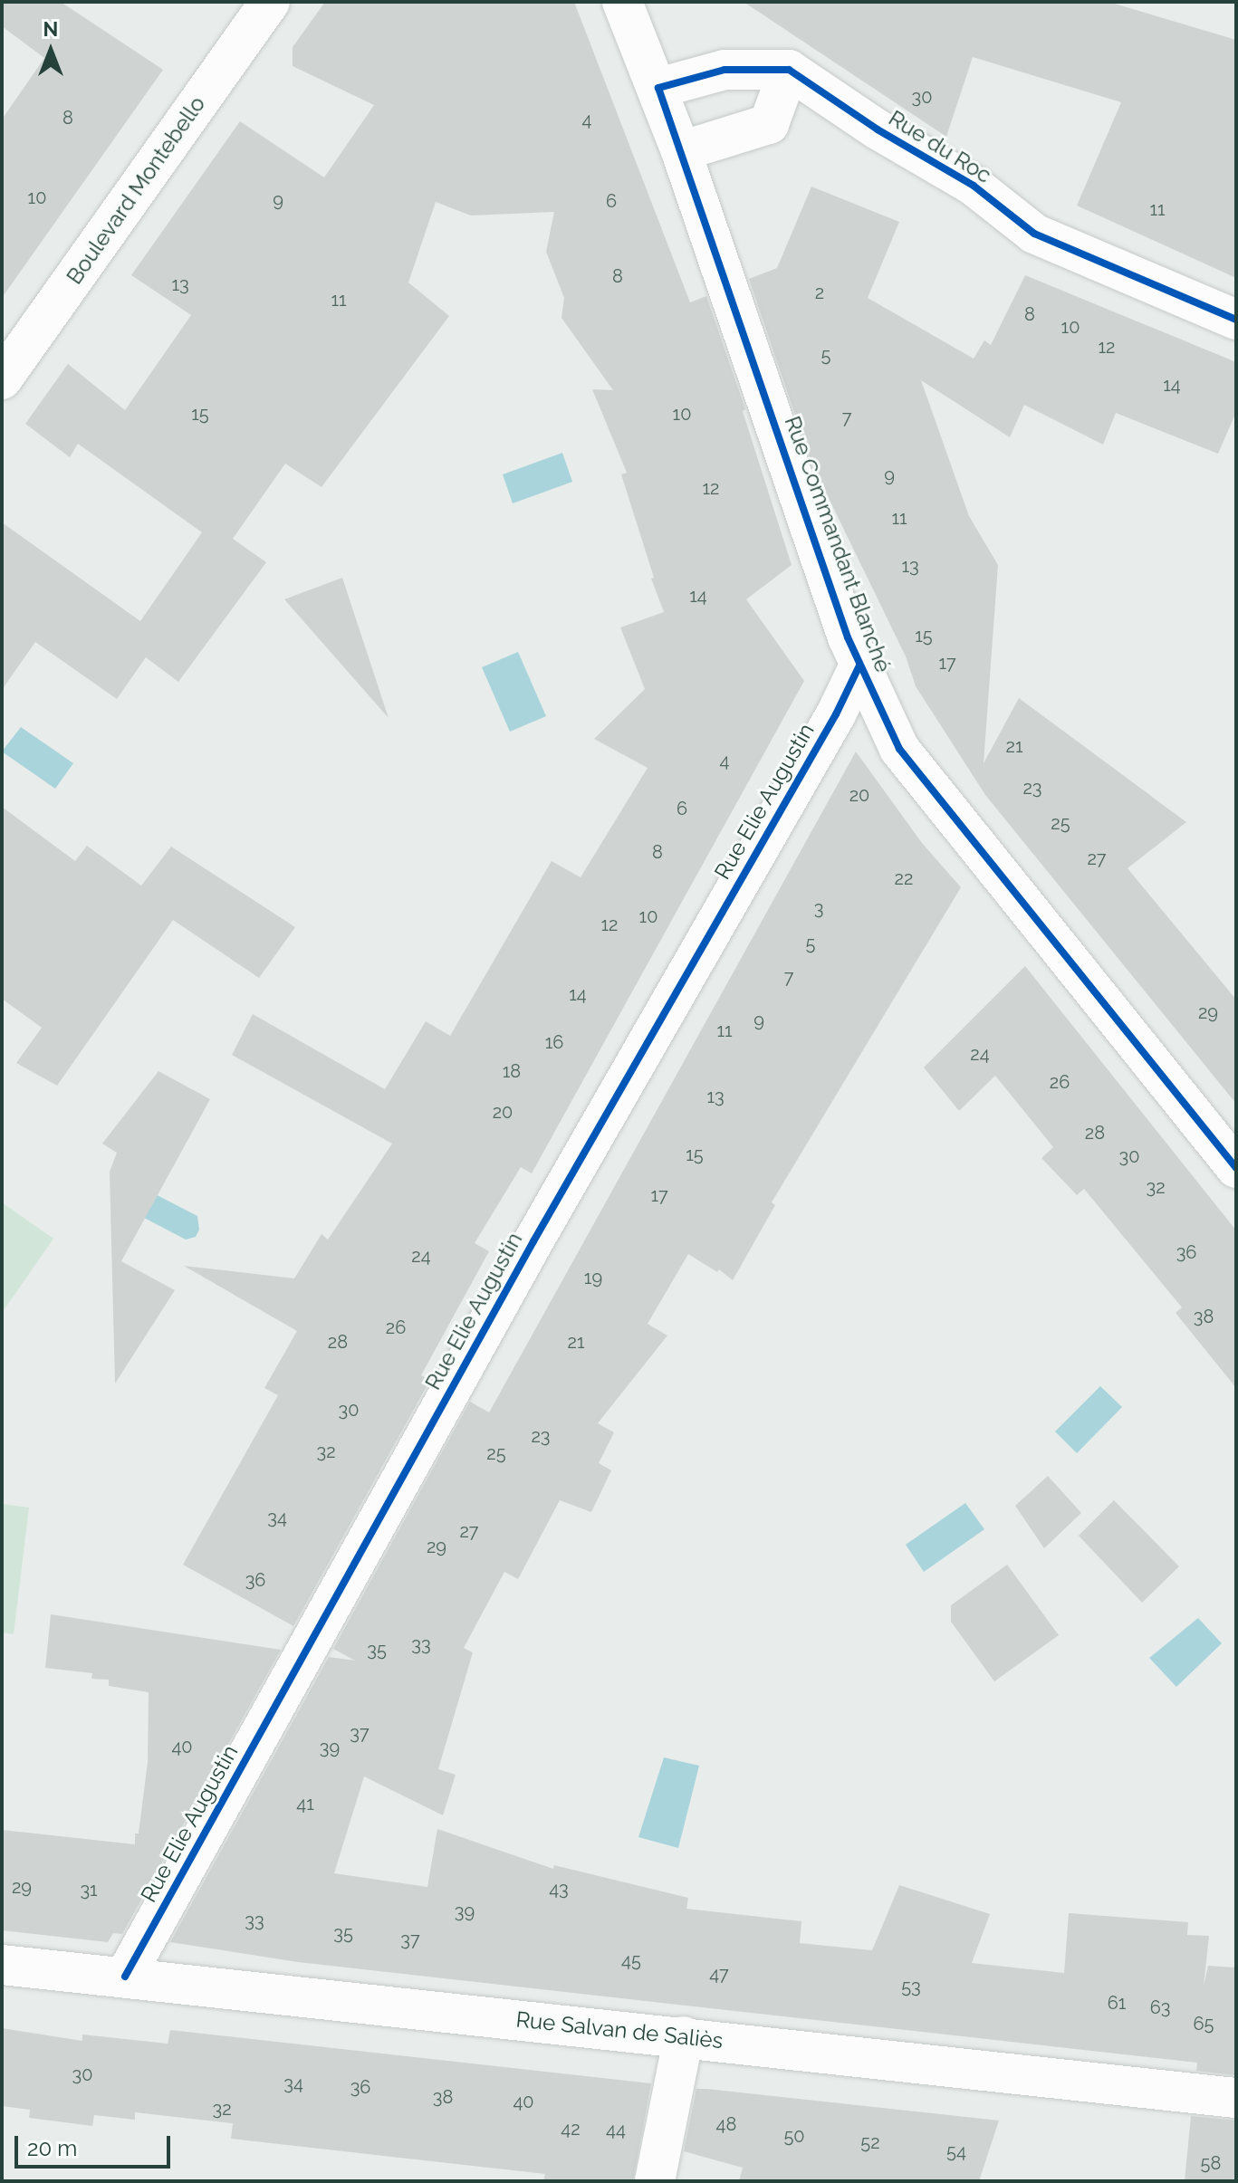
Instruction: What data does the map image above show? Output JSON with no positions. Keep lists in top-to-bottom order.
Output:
{
  "streets": {
    "street": [
      "Rue du Roc",
      "Boulevard Montebello",
      "Rue Commandant Blanché",
      "Rue Elie Augustin",
      "Rue Salvan de Saliès"
    ]
  },
  "crossings": [
    ["Rue Commandant Blanché", "Rue Elie Augustin"],
    ["Rue Elie Augustin", "Rue Salvan de Saliès"]
  ],
  "house_numbers": [
    "30",
    "8",
    "4",
    "10",
    "9",
    "6",
    "11",
    "8",
    "13",
    "2",
    "11",
    "8",
    "10",
    "12",
    "5",
    "14",
    "15",
    "10",
    "7",
    "9",
    "12",
    "11",
    "13",
    "14",
    "15",
    "17",
    "21",
    "4",
    "23",
    "20",
    "6",
    "25",
    "8",
    "27",
    "22",
    "3",
    "10",
    "12",
    "5",
    "7",
    "14",
    "29",
    "9",
    "11",
    "16",
    "24",
    "18",
    "26",
    "13",
    "20",
    "28",
    "15",
    "30",
    "32",
    "17",
    "36",
    "24",
    "19",
    "38",
    "26",
    "28",
    "21",
    "30",
    "23",
    "32",
    "25",
    "34",
    "27",
    "29",
    "36",
    "33",
    "35",
    "37",
    "40",
    "39",
    "41",
    "29",
    "43",
    "31",
    "39",
    "33",
    "35",
    "37",
    "45",
    "47",
    "53",
    "61",
    "63",
    "65",
    "30",
    "34",
    "36",
    "38",
    "40",
    "32",
    "48",
    "42",
    "44",
    "50",
    "52",
    "54",
    "58"
  ],
  "scale_bar": "20 m",
  "north": "top"
}
